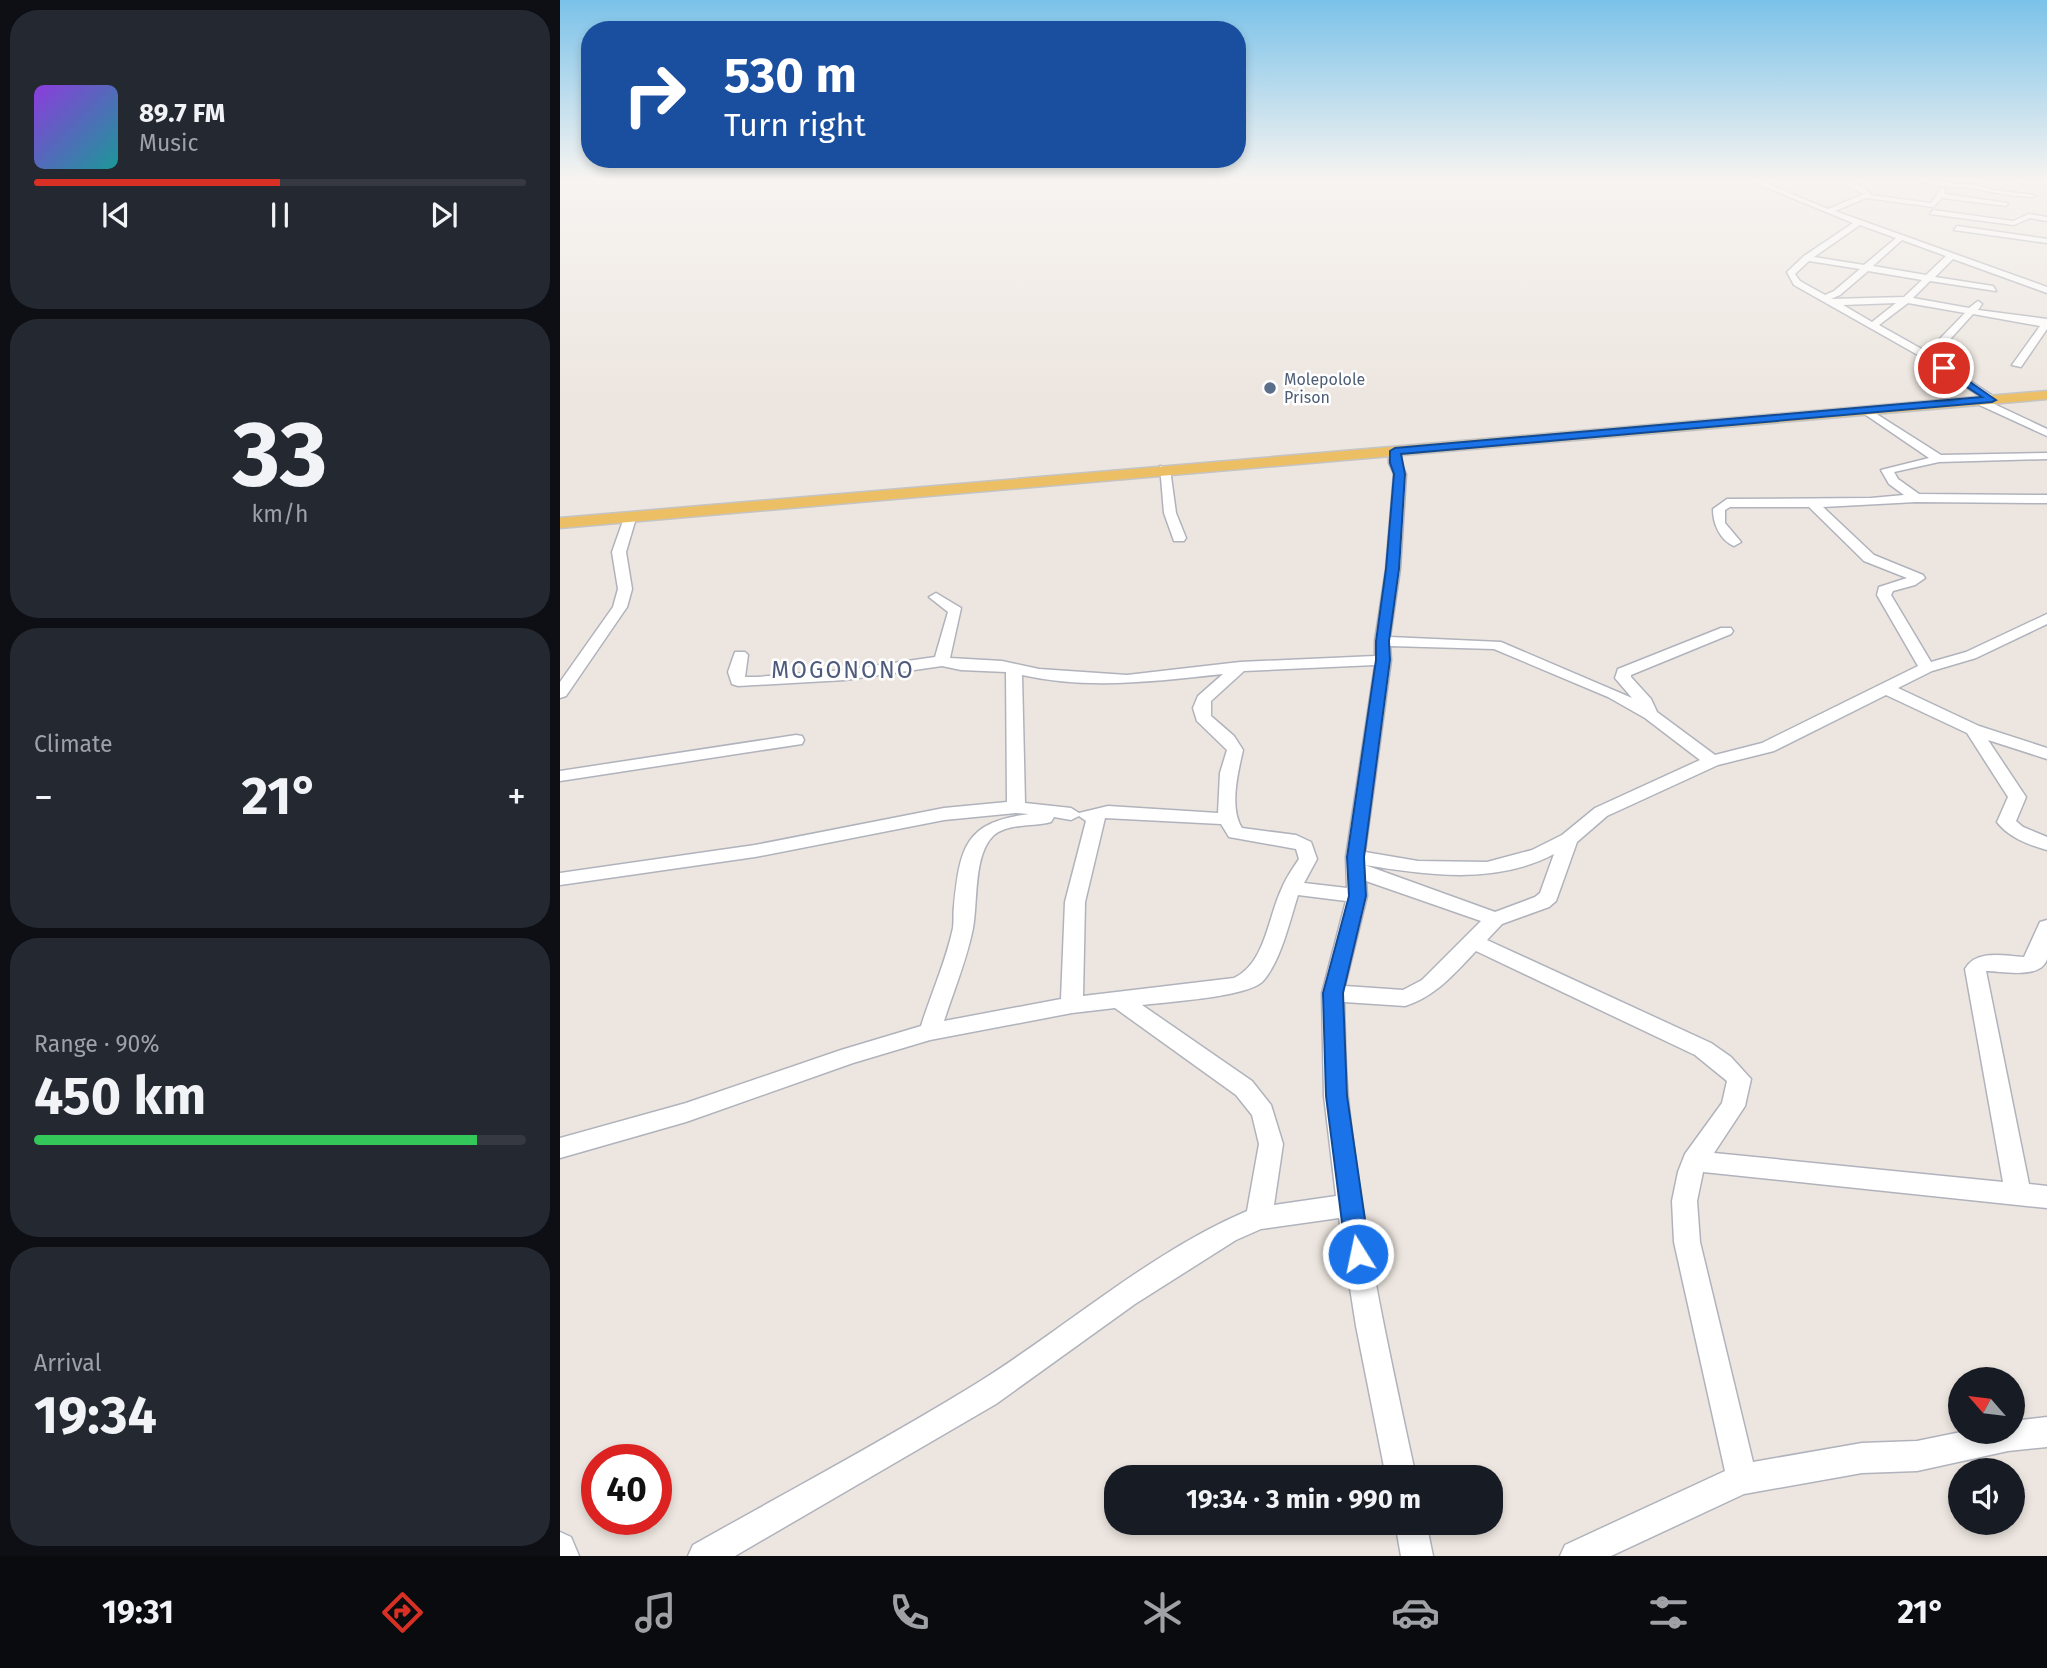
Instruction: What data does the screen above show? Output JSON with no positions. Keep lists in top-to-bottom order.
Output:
{
  "districts": ["MOGONONO"],
  "places": ["Molepolole Prison"],
  "north": "top left",
  "page": {
    "turn": ["530 m", "Turn right"],
    "song": ["89.7 FM", "Music"],
    "tile": [
      ["33", "km/h"],
      "Climate",
      ["Range · 90%", "450 km"],
      ["Arrival", "19:34"]
    ],
    "heat": ["−", "21°", "+"],
    "limit": "40",
    "trip": "19:34 · 3 min · 990 m",
    "tabs": ["19:31", "21°"]
  }
}
